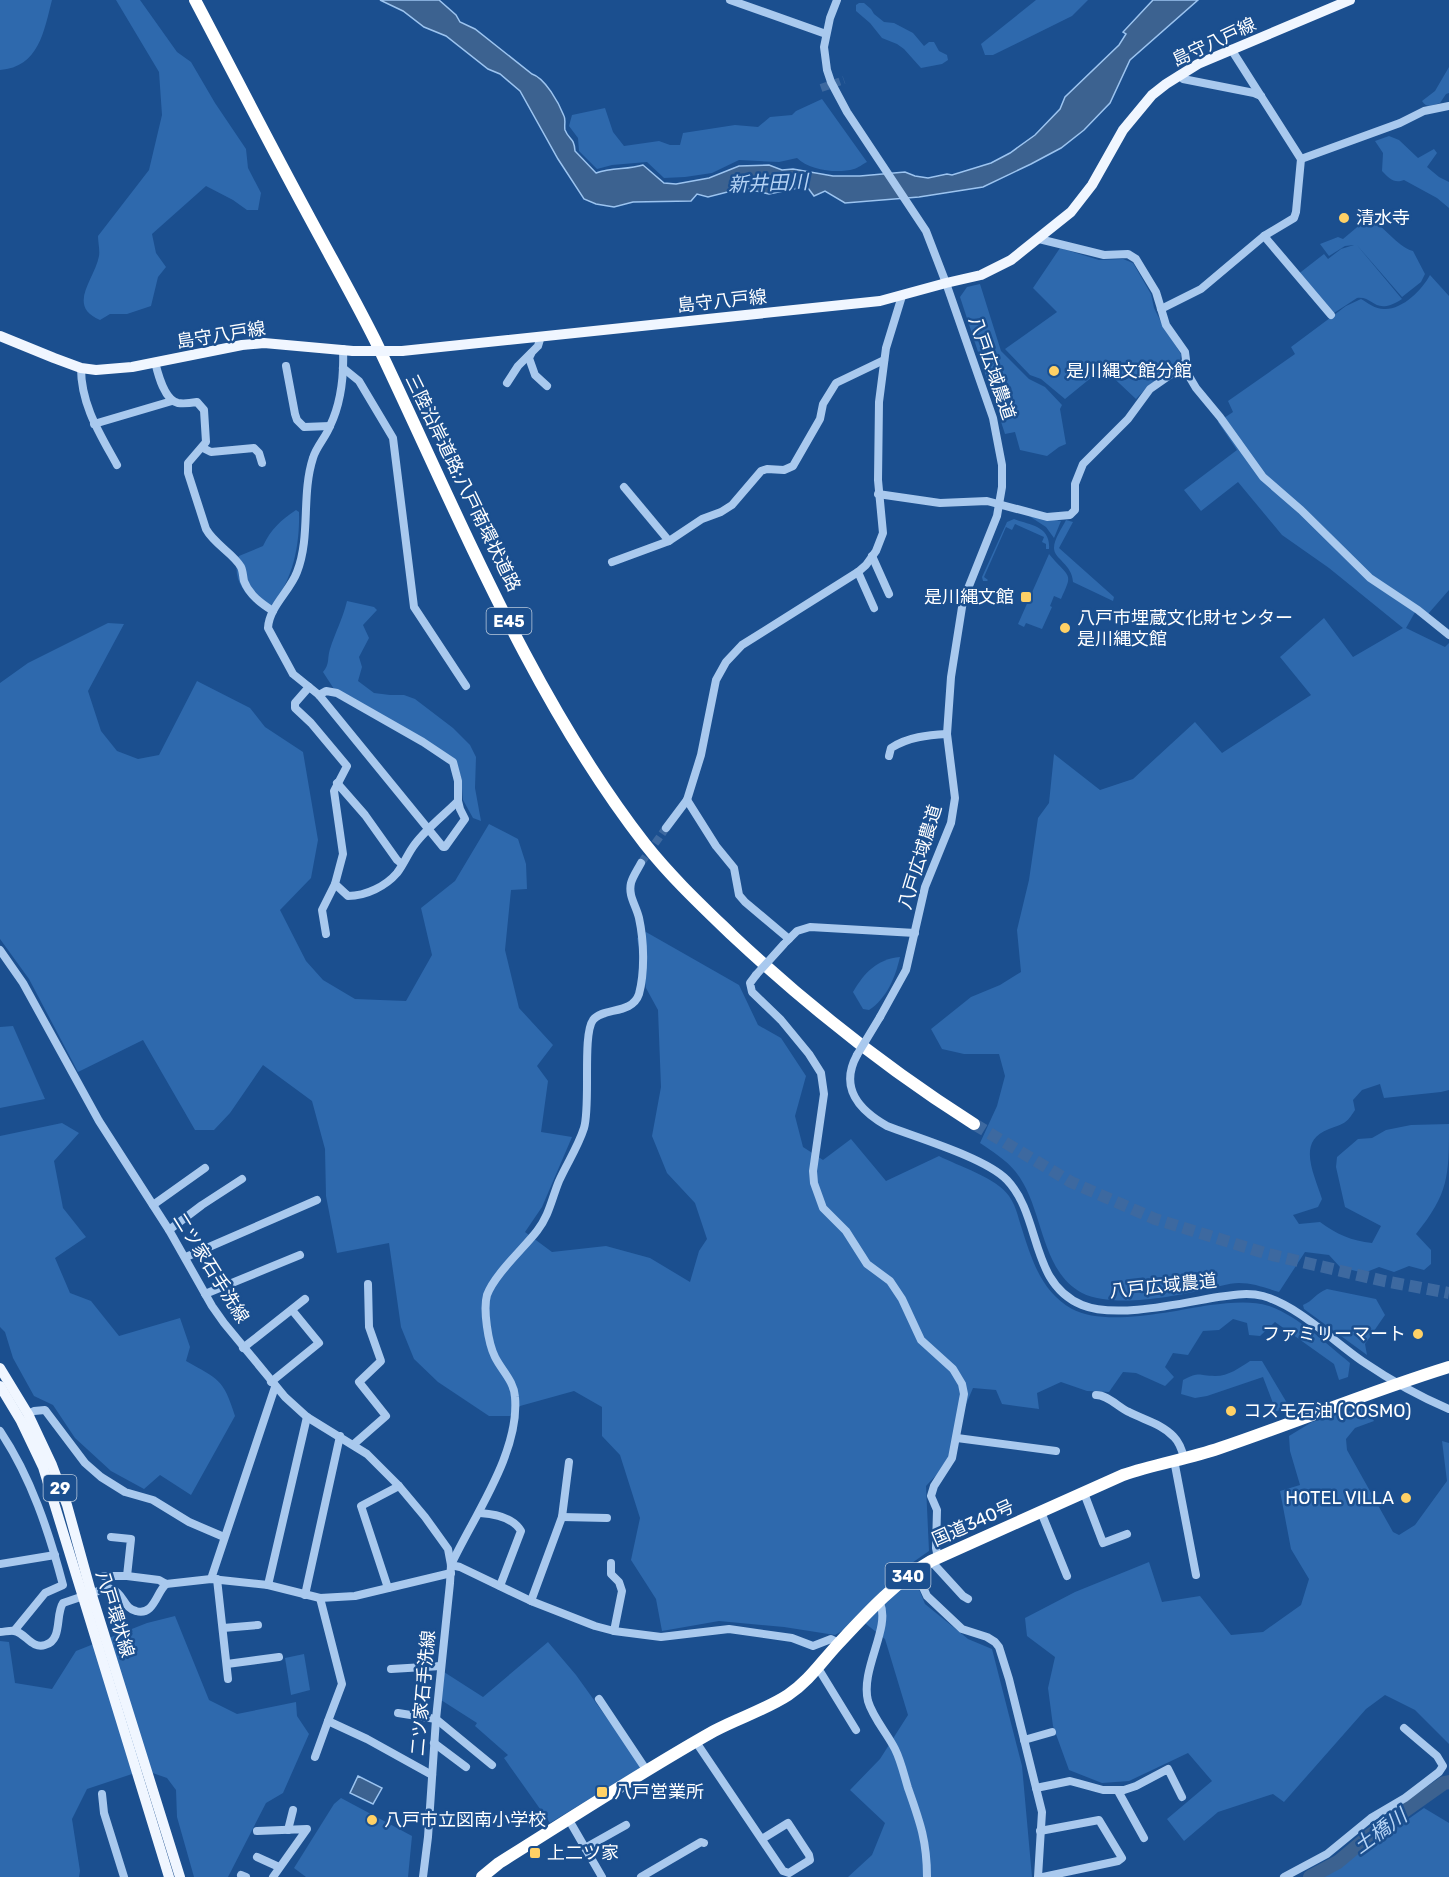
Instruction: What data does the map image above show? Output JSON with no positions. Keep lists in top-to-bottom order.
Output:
{
  "streets": {
    "highway": [
      "三陸沿岸道路;八戸南環状道路",
      "E45",
      "国道340号",
      "340"
    ],
    "main road": ["島守八戸線", "29", "八戸環状線"],
    "street": ["八戸広域農道", "二ツ家石手洗線"]
  },
  "crossings": [
    ["島守八戸線", "八戸広域農道"],
    ["八戸広域農道", "国道340号"]
  ],
  "water": ["新井田川", "土橋川"],
  "places": {
    "other": [
      "清水寺",
      "是川縄文館分館",
      "八戸市埋蔵文化財センター 是川縄文館",
      "ファミリーマート",
      "コスモ石油 (COSMO)",
      "HOTEL VILLA",
      "八戸市立図南小学校"
    ],
    "transit": ["是川縄文館", "八戸営業所", "上二ツ家"]
  }
}
